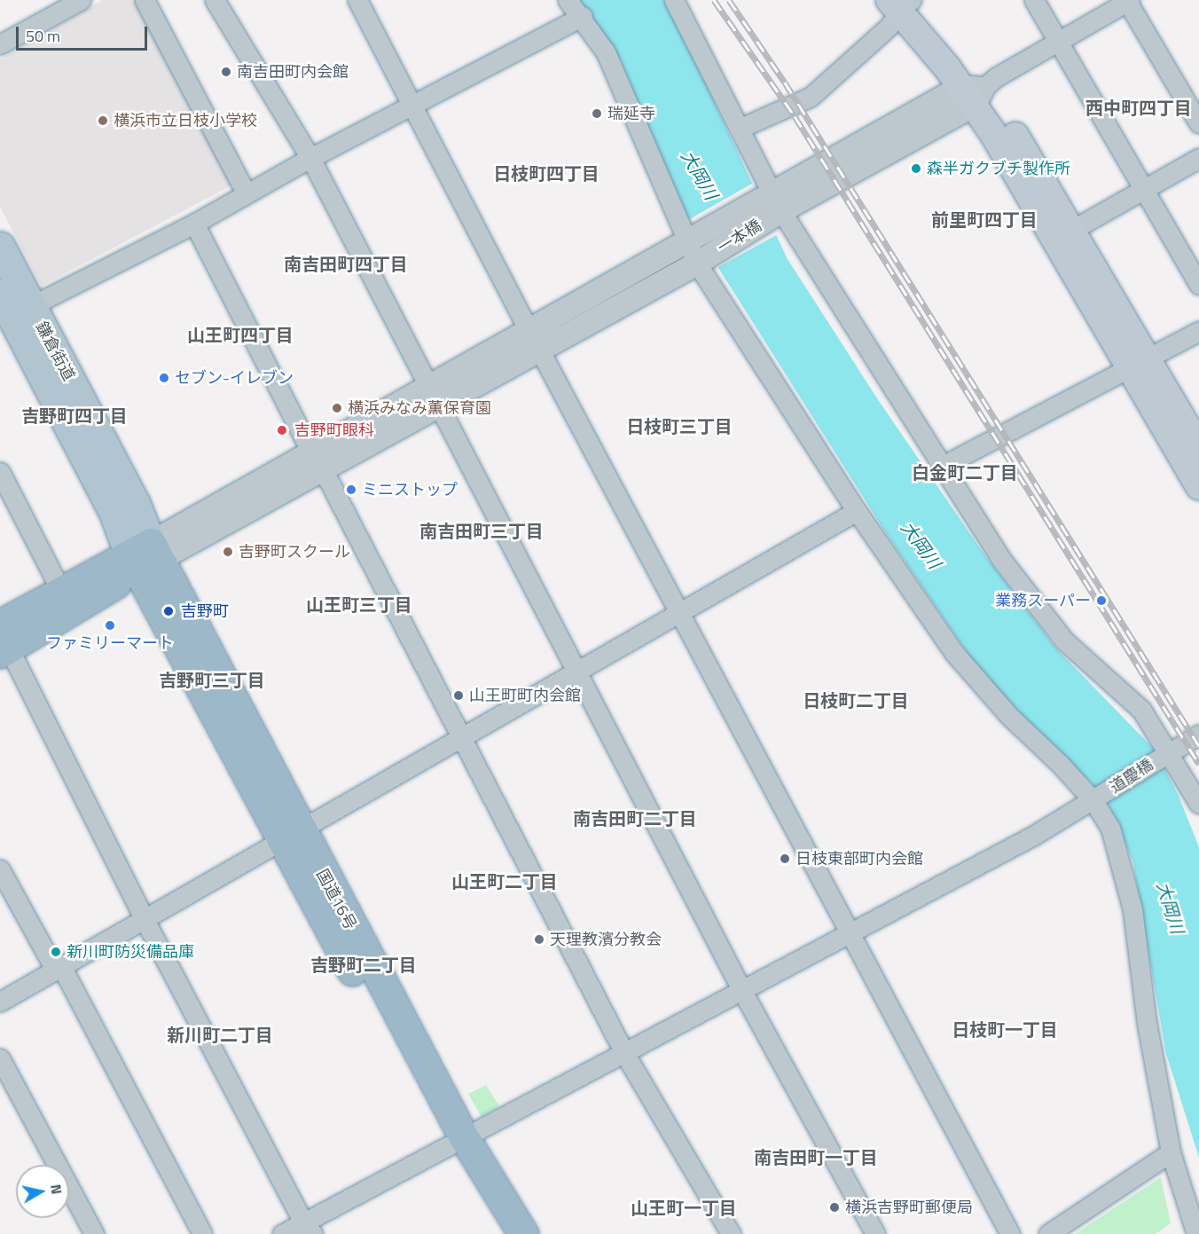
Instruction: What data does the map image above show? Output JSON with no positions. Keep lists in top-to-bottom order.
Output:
{
  "streets": {
    "highway": ["国道16号"],
    "main road": ["鎌倉街道"],
    "street": ["一本橋", "道慶橋"]
  },
  "crossings": [
    ["鎌倉街道", "国道16号"],
    ["道慶橋", "国道16号"]
  ],
  "districts": [
    "西中町四丁目",
    "日枝町四丁目",
    "前里町四丁目",
    "南吉田町四丁目",
    "山王町四丁目",
    "吉野町四丁目",
    "日枝町三丁目",
    "白金町二丁目",
    "南吉田町三丁目",
    "山王町三丁目",
    "吉野町三丁目",
    "日枝町二丁目",
    "南吉田町二丁目",
    "山王町二丁目",
    "吉野町二丁目",
    "日枝町一丁目",
    "新川町二丁目",
    "南吉田町一丁目",
    "山王町一丁目"
  ],
  "water": ["大岡川"],
  "places": [
    "南吉田町内会館",
    "瑞延寺",
    "横浜市立日枝小学校",
    "森半ガクブチ製作所",
    "セブン-イレブン",
    "横浜みなみ薫保育園",
    "吉野町眼科",
    "ミニストップ",
    "吉野町スクール",
    "業務スーパー",
    "吉野町",
    "ファミリーマート",
    "山王町町内会館",
    "日枝東部町内会館",
    "天理教濱分教会",
    "新川町防災備品庫",
    "横浜吉野町郵便局"
  ],
  "scale_bar": "50 m",
  "north": "right"
}
